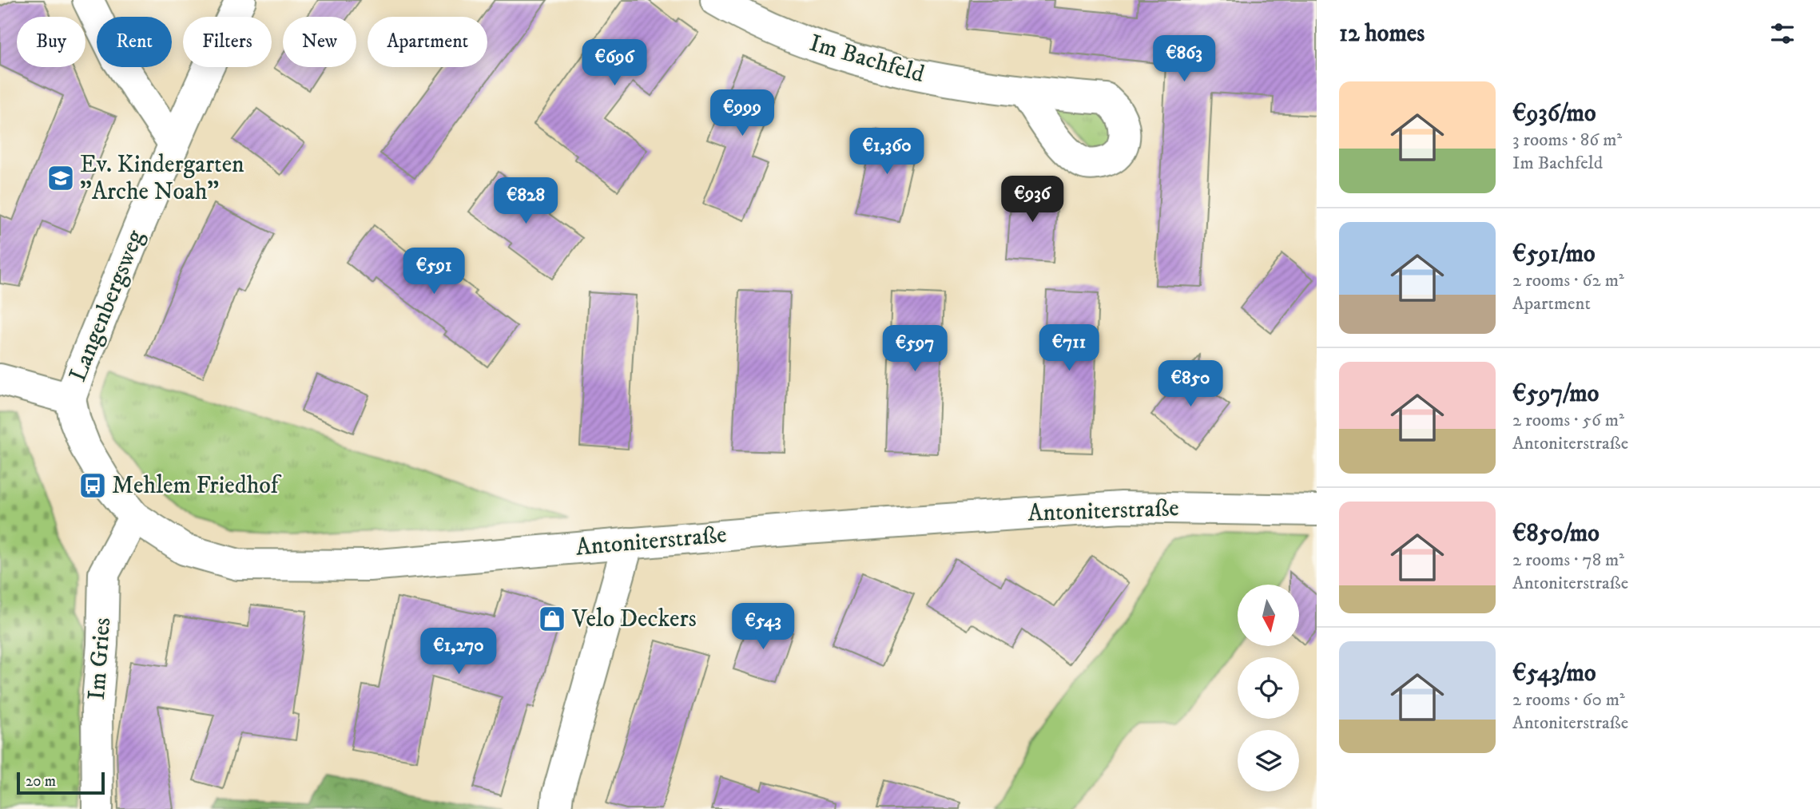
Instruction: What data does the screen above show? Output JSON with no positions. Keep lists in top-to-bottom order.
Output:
{
  "streets": {
    "street": [
      "Im Bachfeld",
      "Langenbergsweg",
      "Antoniterstraße",
      "Im Gries"
    ]
  },
  "crossings": [
    ["Langenbergsweg", "Antoniterstraße"],
    ["Antoniterstraße", "Im Gries"]
  ],
  "places": {
    "school or university": ["Ev. Kindergarten \"Arche Noah\""],
    "bus stop": ["Mehlem Friedhof"],
    "shop": ["Velo Deckers"]
  },
  "scale_bar": "20 m",
  "north": "bottom",
  "page": {
    "heading": "12 homes",
    "chip": [
      "Buy",
      "Rent",
      "Filters",
      "New",
      "Apartment"
    ],
    "price": [
      "€863",
      "€696",
      "€999",
      "€1,360",
      "€936",
      "€828",
      "€591",
      "€711",
      "€597",
      "€850",
      "€543",
      "€1,270"
    ],
    "list": [
      {
        "name": "€936/mo",
        "note": "3 rooms · 86 m² · Im Bachfeld"
      },
      {
        "name": "€591/mo",
        "note": "2 rooms · 62 m² · Apartment"
      },
      {
        "name": "€597/mo",
        "note": "2 rooms · 56 m² · Antoniterstraße"
      },
      {
        "name": "€850/mo",
        "note": "2 rooms · 78 m² · Antoniterstraße"
      },
      {
        "name": "€543/mo",
        "note": "2 rooms · 60 m² · Antoniterstraße"
      }
    ],
    "scale": "20 m"
  }
}
